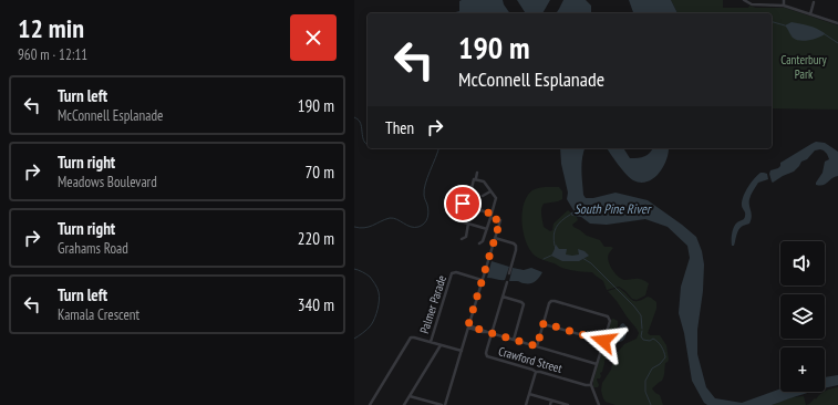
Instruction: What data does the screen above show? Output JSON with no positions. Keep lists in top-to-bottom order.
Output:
{
  "streets": {
    "street": ["Palmer Parade", "Crawford Street"]
  },
  "water": ["South Pine River"],
  "parks": ["Canterbury Park"],
  "page": {
    "heading": ["12 min", "960 m · 12:11"],
    "turn": ["190 m", "McConnell Esplanade"],
    "list": [
      {
        "name": "Turn left",
        "note": "McConnell Esplanade",
        "value": "190 m"
      },
      {
        "name": "Turn right",
        "note": "Meadows Boulevard",
        "value": "70 m"
      },
      {
        "name": "Turn right",
        "note": "Grahams Road",
        "value": "220 m"
      },
      {
        "name": "Turn left",
        "note": "Kamala Crescent",
        "value": "340 m"
      }
    ],
    "then": "Then",
    "map_buttons": "+"
  }
}
